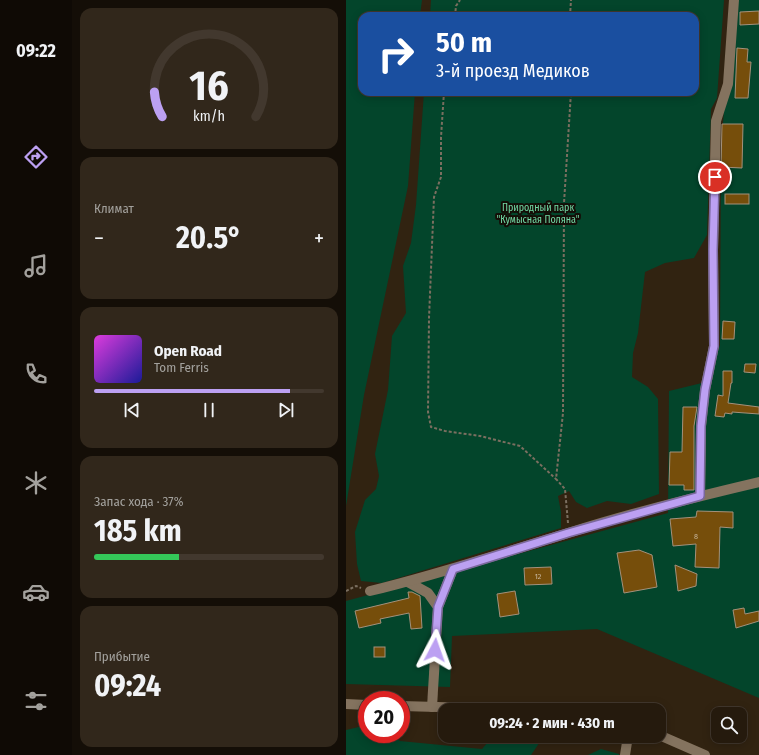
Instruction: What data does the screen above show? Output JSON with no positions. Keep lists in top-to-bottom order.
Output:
{
  "parks": ["Природный парк \"Кумысная Поляна\""],
  "house_numbers": ["8", "12"],
  "page": {
    "tabs": "09:22",
    "turn": ["50 m", "3-й проезд Медиков"],
    "tile": [
      "Климат",
      ["Запас хода · 37%", "185 km"],
      ["Прибытие", "09:24"]
    ],
    "heat": ["−", "20.5°", "+"],
    "song": ["Open Road", "Tom Ferris"],
    "limit": "20",
    "trip": "09:24 · 2 мин · 430 m",
    "gauge": ["16", "km/h"]
  }
}
